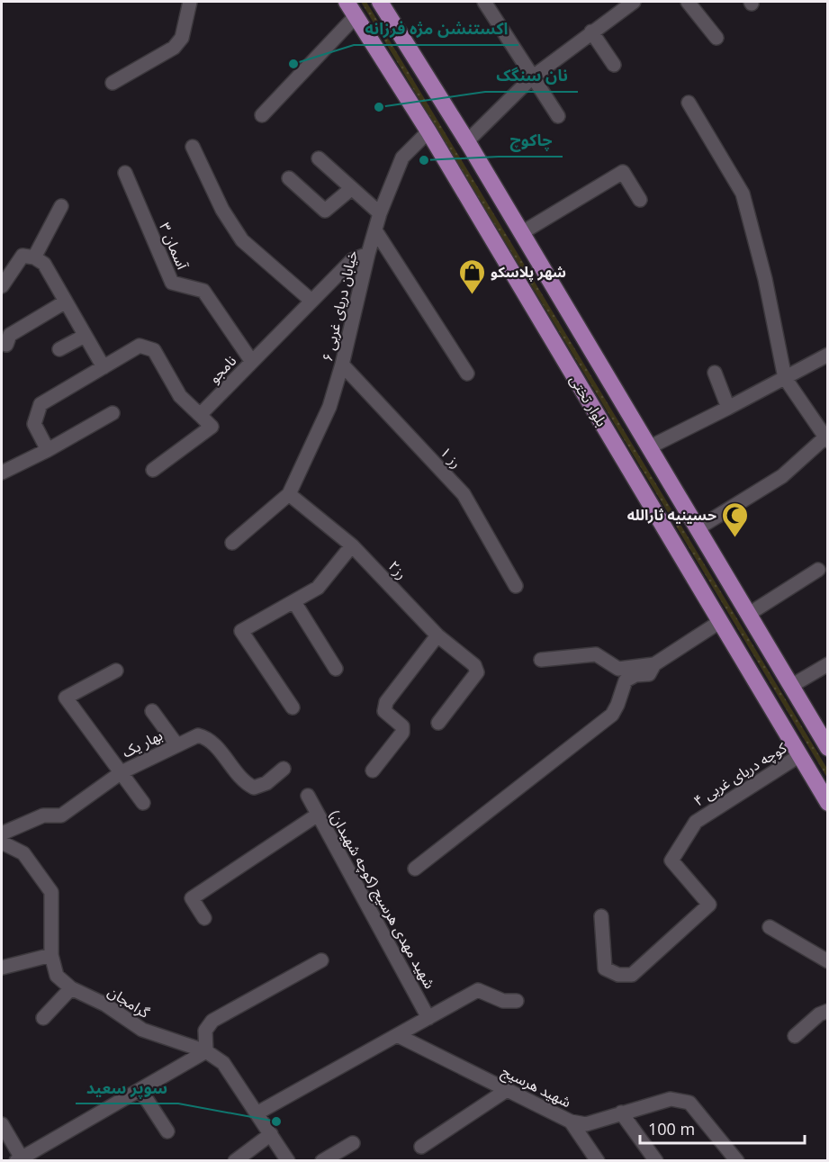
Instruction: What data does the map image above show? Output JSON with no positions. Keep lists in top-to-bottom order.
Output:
{
  "streets": {
    "main road": ["بلوار تختی"],
    "street": [
      "آسمان ۳",
      "خیابان دریای غربی ۶",
      "نامجو",
      "رز ۱",
      "رز۲",
      "بهار یک",
      "کوچه دریای غربی ۴",
      "شهید مهدی هرسیج (کوچه شهیدان)",
      "گرامجان",
      "شهید هرسیج"
    ]
  },
  "crossings": [
    ["آسمان ۳", "نامجو"],
    ["خیابان دریای غربی ۶", "نامجو"],
    ["خیابان دریای غربی ۶", "بلوار تختی"],
    ["خیابان دریای غربی ۶", "رز ۱"],
    ["خیابان دریای غربی ۶", "رز۲"],
    ["بلوار تختی", "کوچه دریای غربی ۴"]
  ],
  "places": {
    "other": [
      "اکستنشن مژه فرزانه",
      "نان سنگک",
      "چاکوچ",
      "سوپر سعید"
    ],
    "shop": ["شهر پلاسکو"],
    "mosque": ["حسینیه ثارالله"]
  },
  "scale_bar": "100 m"
}
